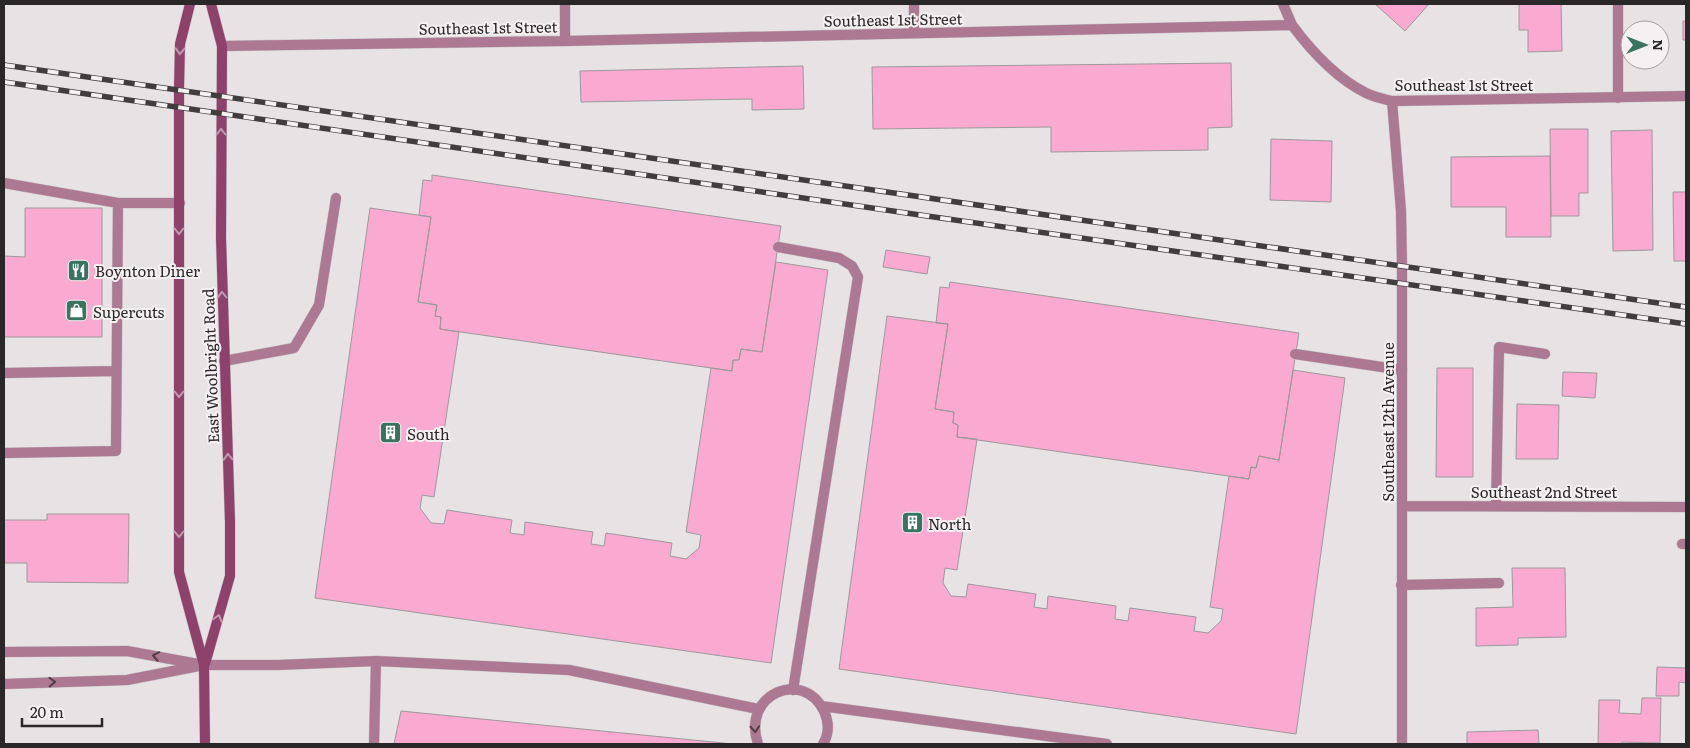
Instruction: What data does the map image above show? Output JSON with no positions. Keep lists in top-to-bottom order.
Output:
{
  "streets": {
    "main road": ["East Woolbright Road"],
    "street": ["Southeast 1st Street", "Southeast 12th Avenue", "Southeast 2nd Street"]
  },
  "crossings": [
    ["Southeast 1st Street", "East Woolbright Road"],
    ["Southeast 1st Street", "Southeast 12th Avenue"],
    ["Southeast 12th Avenue", "Southeast 2nd Street"]
  ],
  "places": {
    "restaurant": ["Boynton Diner"],
    "shop": ["Supercuts"],
    "building": ["South", "North"]
  },
  "scale_bar": "20 m",
  "north": "right"
}
